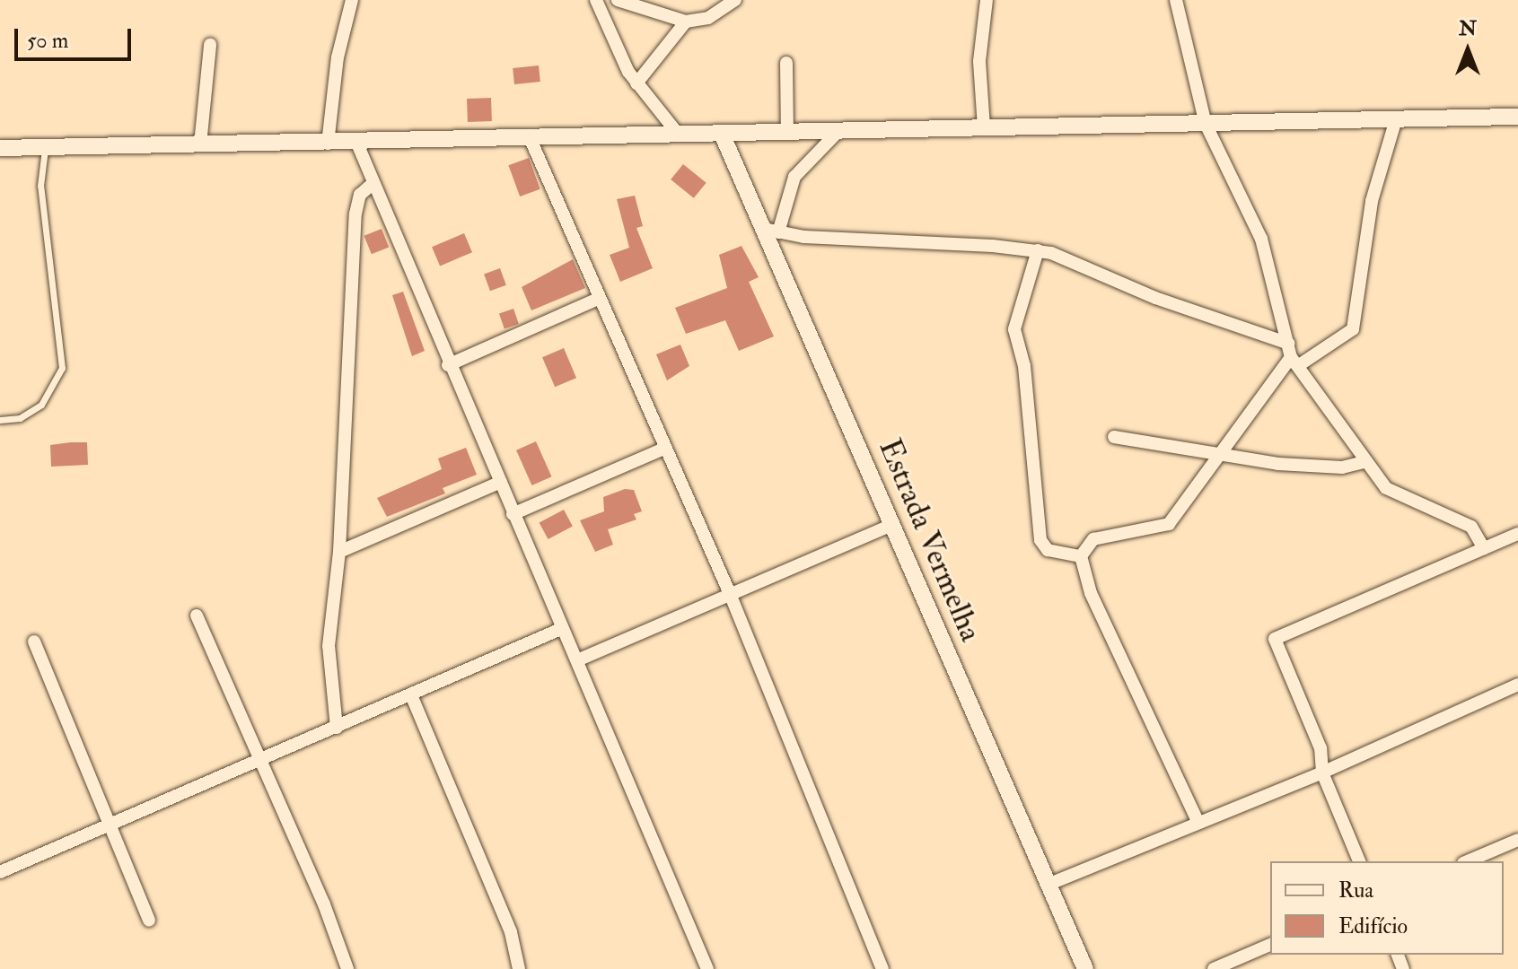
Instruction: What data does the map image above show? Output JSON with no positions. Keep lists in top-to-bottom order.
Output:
{
  "streets": {
    "street": ["Estrada Vermelha"]
  },
  "legend": ["Rua", "Edifício"],
  "scale_bar": "50 m",
  "north": "top"
}
